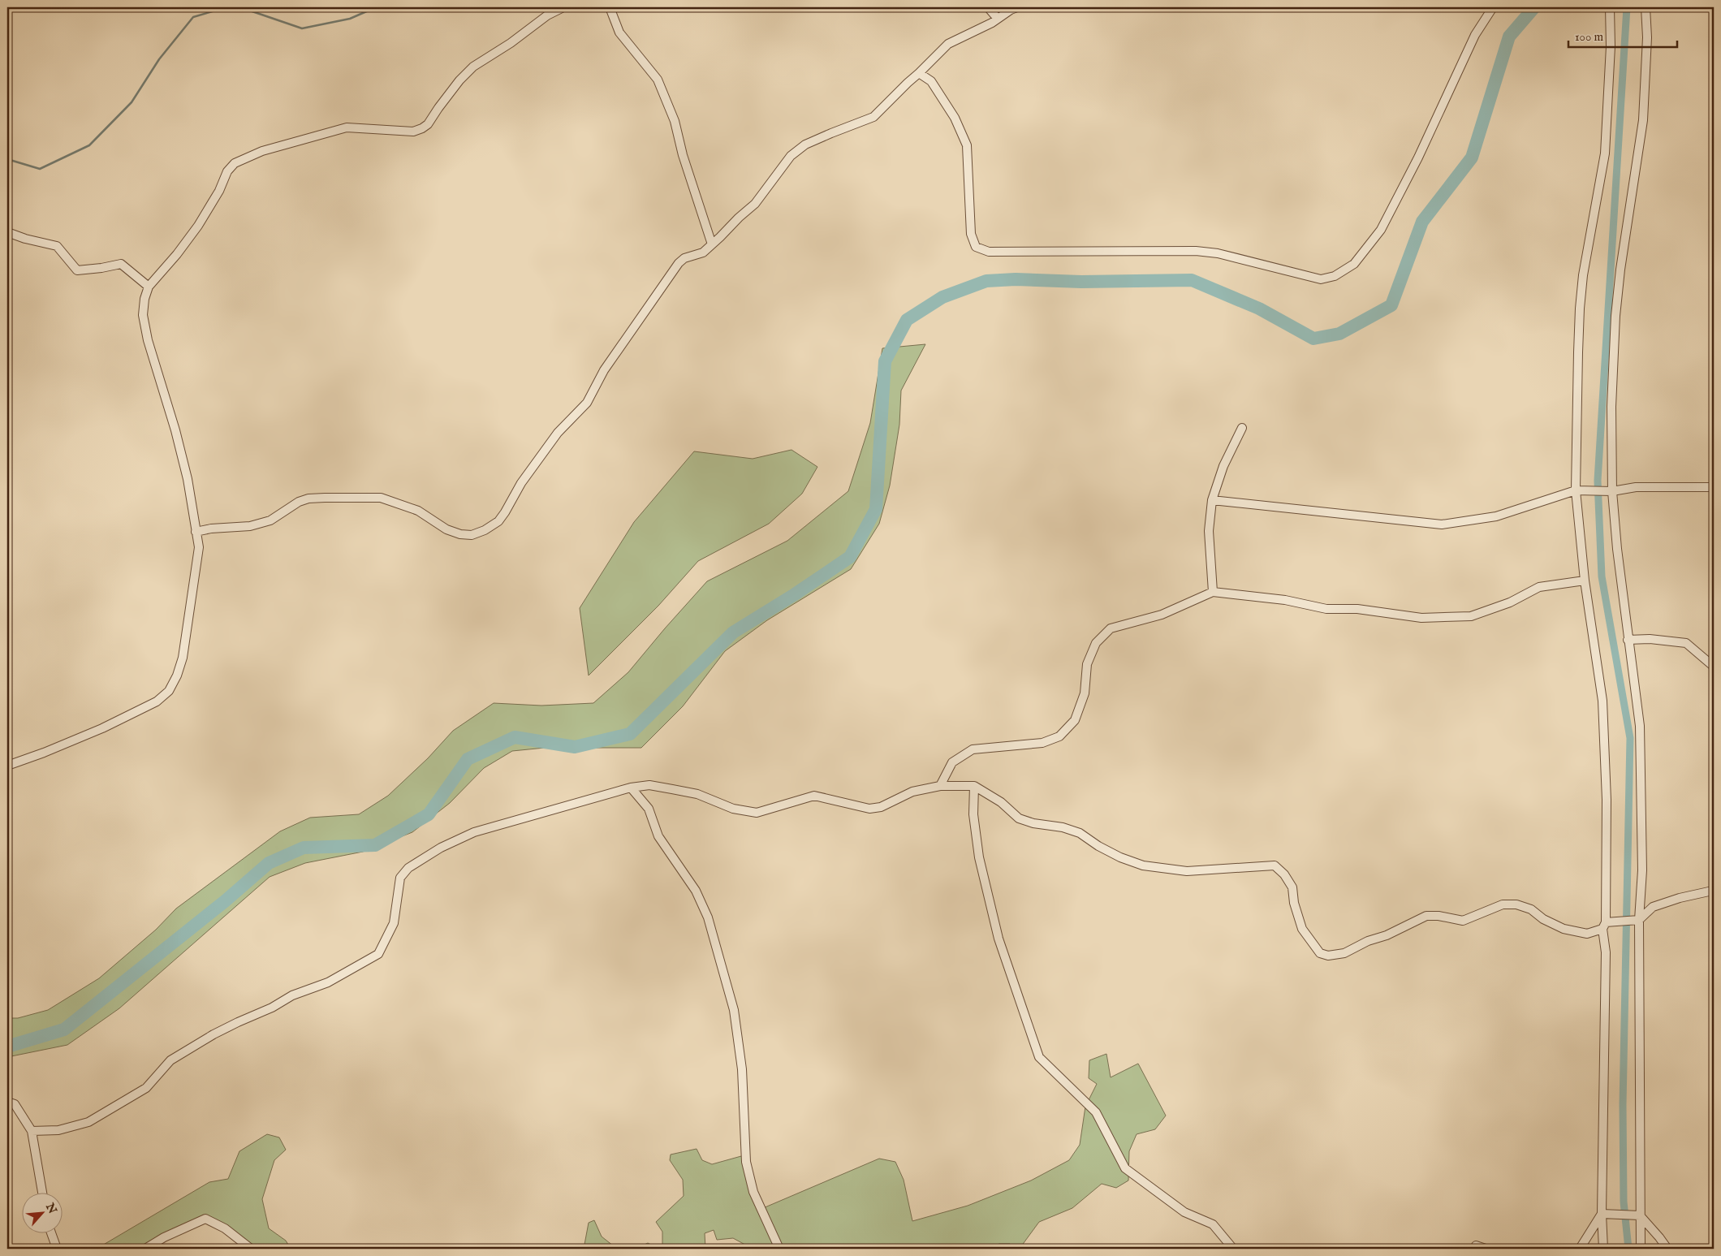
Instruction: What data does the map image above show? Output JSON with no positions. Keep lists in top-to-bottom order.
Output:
{
  "scale_bar": "100 m",
  "north": "top right"
}
